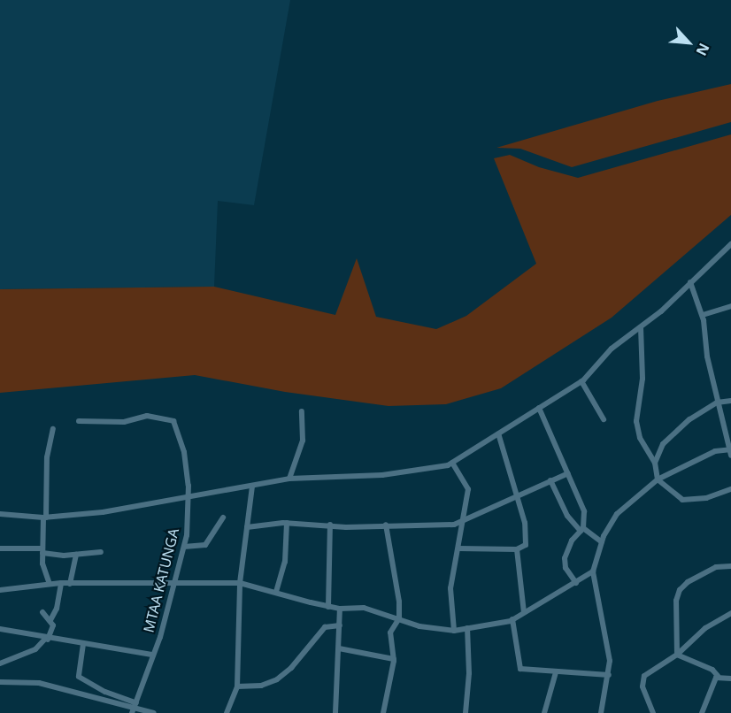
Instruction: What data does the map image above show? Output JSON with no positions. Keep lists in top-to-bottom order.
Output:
{
  "streets": {
    "street": ["MTAA KATUNGA"]
  },
  "north": "bottom right"
}
